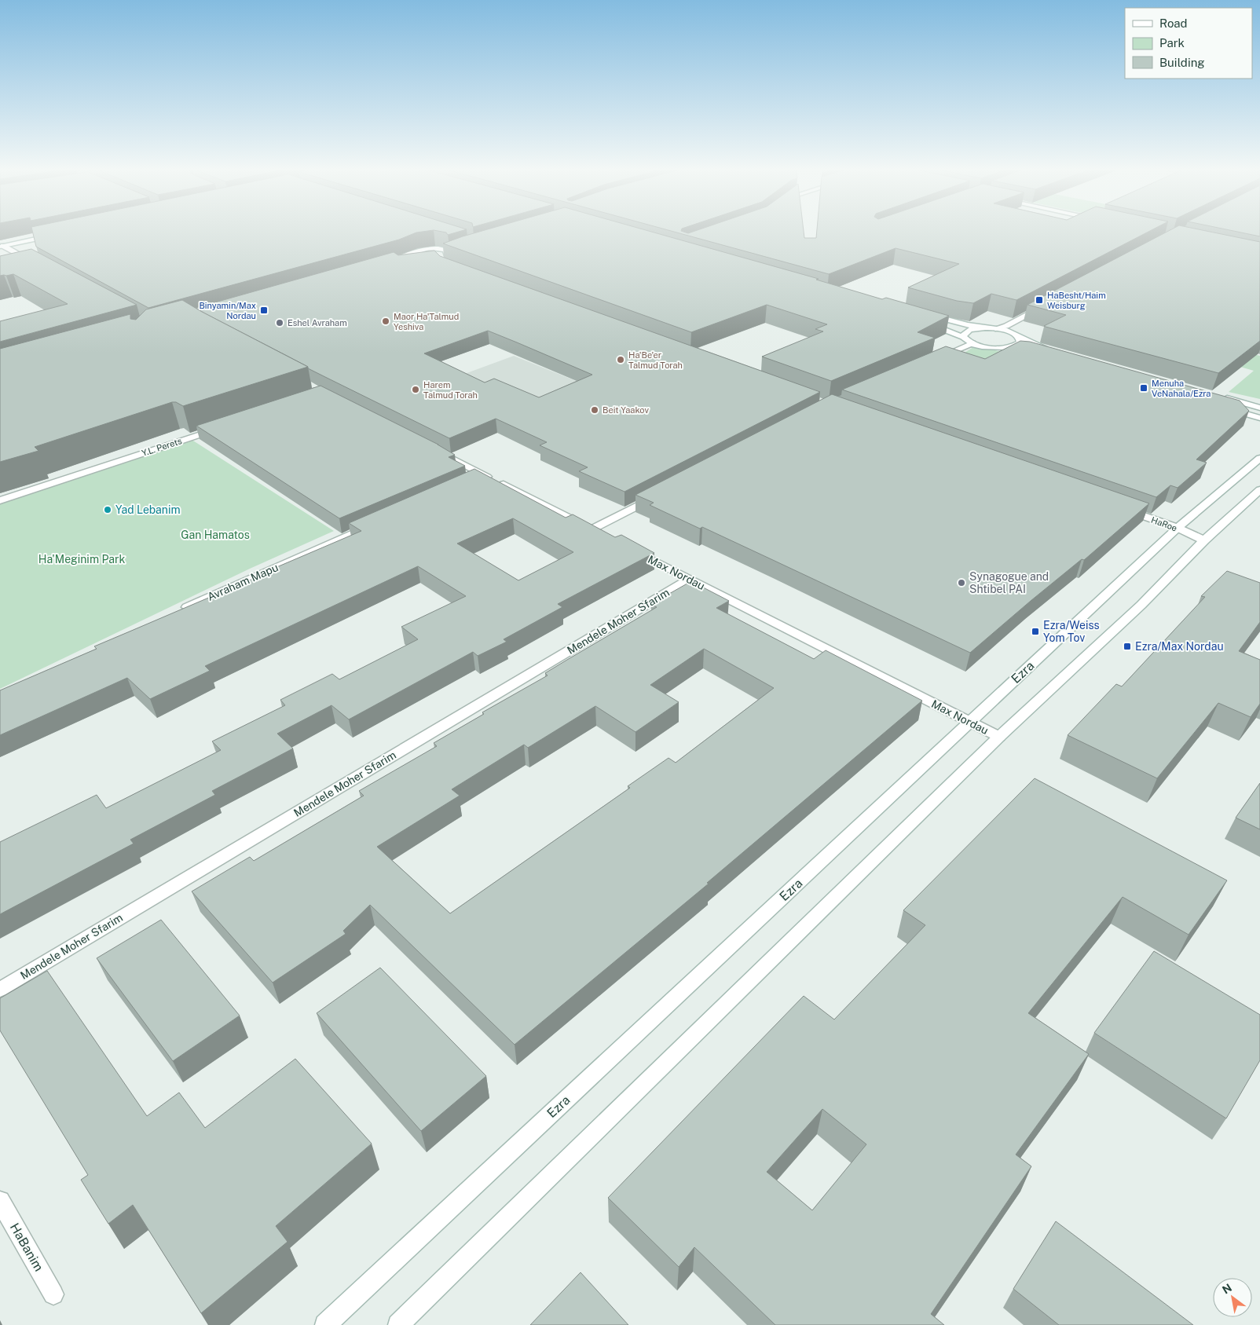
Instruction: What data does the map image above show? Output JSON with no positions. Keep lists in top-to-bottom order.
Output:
{
  "streets": {
    "street": [
      "Y.L. Perets",
      "HaRoe",
      "Max Nordau",
      "Avraham Mapu",
      "Mendele Moher Sfarim",
      "Ezra",
      "HaBanim"
    ]
  },
  "crossings": [
    ["HaRoe", "Ezra"],
    ["Max Nordau", "Mendele Moher Sfarim"],
    ["Max Nordau", "Ezra"]
  ],
  "parks": ["Gan Hamatos", "Ha'Meginim Park"],
  "places": {
    "transit": [
      "HaBesht/Haim Weisburg",
      "Binyamin/Max Nordau",
      "Menuha VeNahala/Ezra",
      "Ezra/Weiss Yom Tov",
      "Ezra/Max Nordau"
    ],
    "other": [
      "Maor Ha'Talmud Yeshiva",
      "Eshel Avraham",
      "Ha'Be'er Talmud Torah",
      "Harem Talmud Torah",
      "Beit Yaakov",
      "Yad Lebanim",
      "Synagogue and Shtibel PAI"
    ]
  },
  "legend": ["Road", "Park", "Building"],
  "north": "top left"
}
